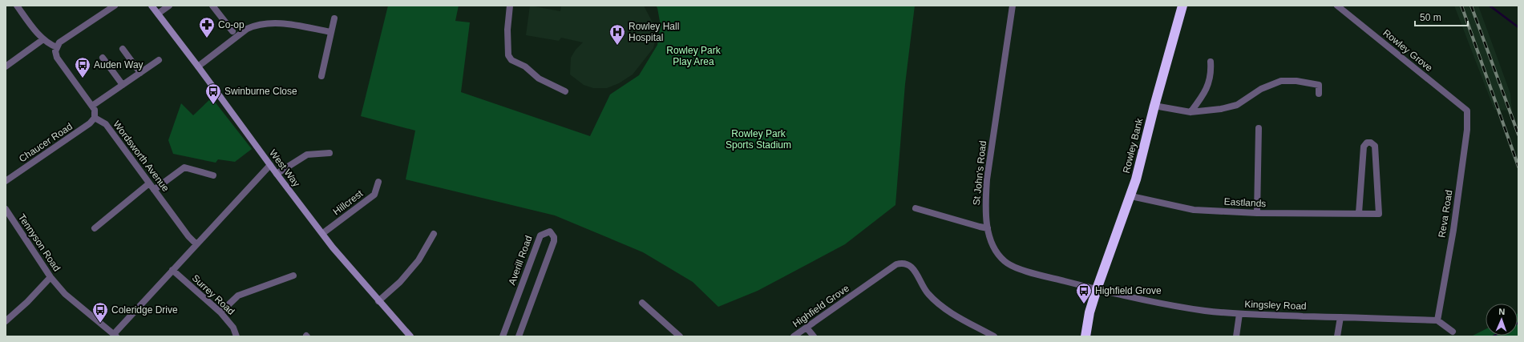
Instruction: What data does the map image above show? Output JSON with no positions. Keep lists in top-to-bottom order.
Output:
{
  "streets": {
    "highway": ["Rowley Bank"],
    "street": [
      "Rowley Grove",
      "Chaucer Road",
      "Wordsworth Avenue",
      "West Way",
      "St John's Road",
      "Hillcrest",
      "Eastlands",
      "Reva Road",
      "Tennyson Road",
      "Averill Road",
      "Surrey Road",
      "Kingsley Road",
      "Highfield Grove"
    ]
  },
  "crossings": [
    ["Rowley Grove", "Reva Road"],
    ["Chaucer Road", "Wordsworth Avenue"],
    ["Rowley Bank", "St John's Road"],
    ["Rowley Bank", "Eastlands"],
    ["Rowley Bank", "Kingsley Road"],
    ["West Way", "Hillcrest"],
    ["St John's Road", "Kingsley Road"],
    ["Reva Road", "Kingsley Road"]
  ],
  "parks": ["Rowley Park Play Area", "Rowley Park Sports Stadium"],
  "places": {
    "pharmacy": ["Co-op"],
    "hospital": ["Rowley Hall Hospital"],
    "bus stop": [
      "Auden Way",
      "Swinburne Close",
      "Highfield Grove",
      "Coleridge Drive"
    ]
  },
  "scale_bar": "50 m",
  "north": "top"
}
